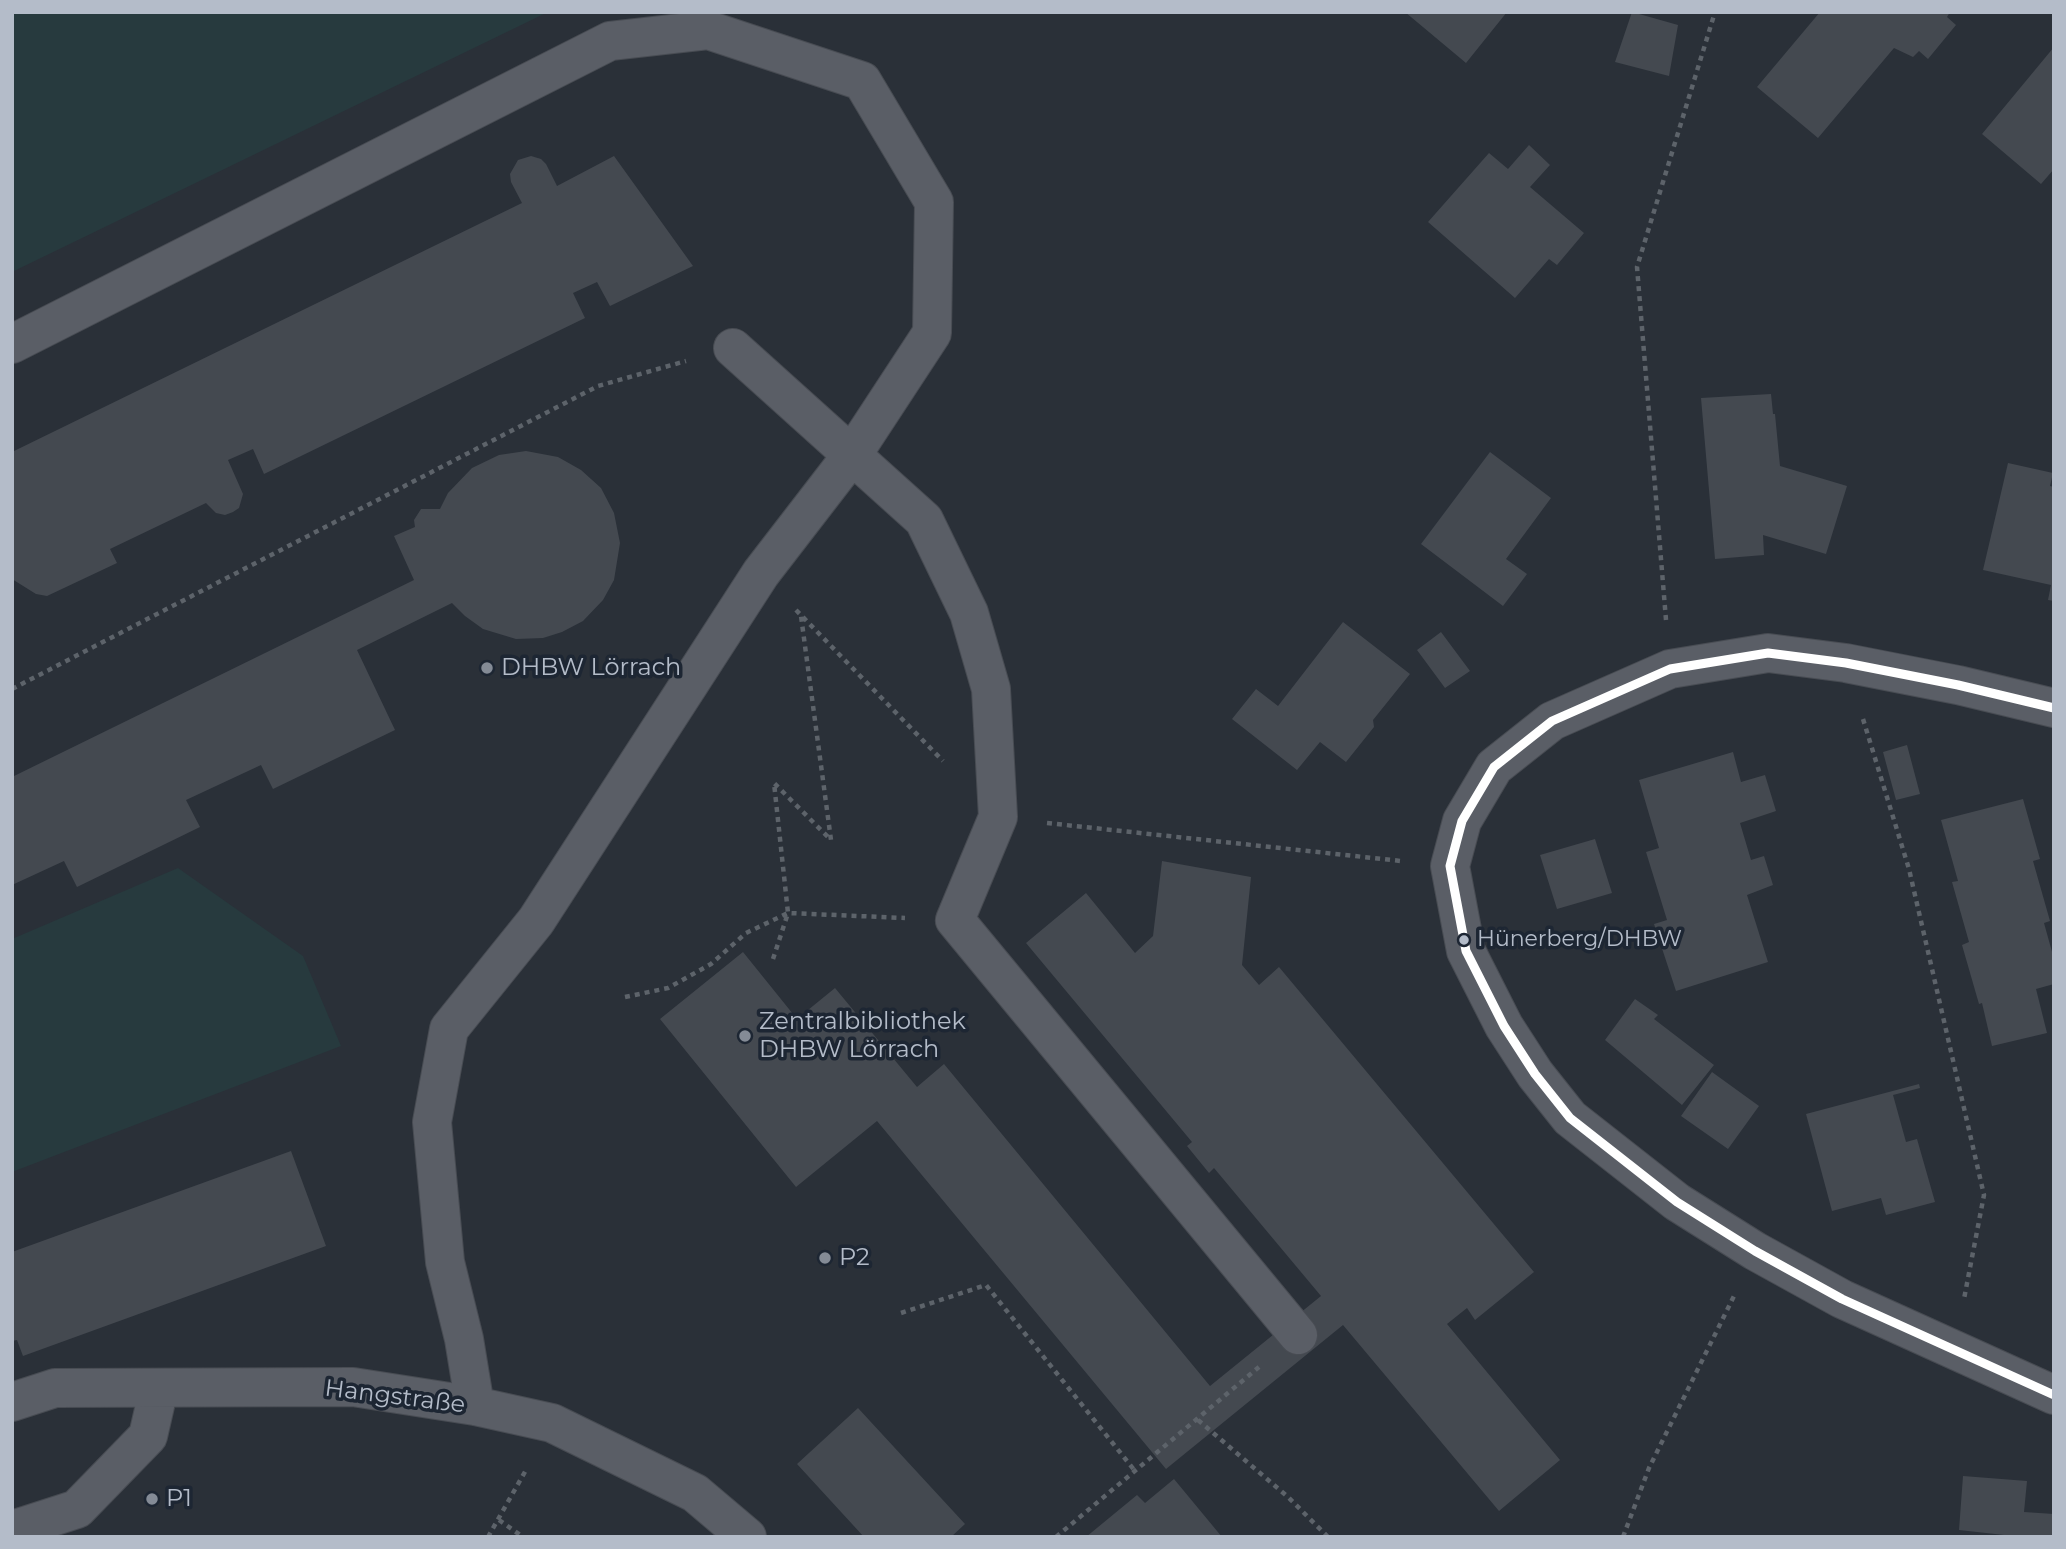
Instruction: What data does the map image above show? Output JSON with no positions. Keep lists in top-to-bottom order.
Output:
{
  "streets": {
    "street": ["Hangstraße"]
  },
  "places": [
    "DHBW Lörrach",
    "Hünerberg/DHBW",
    "Zentralbibliothek DHBW Lörrach",
    "P2",
    "P1"
  ]
}
